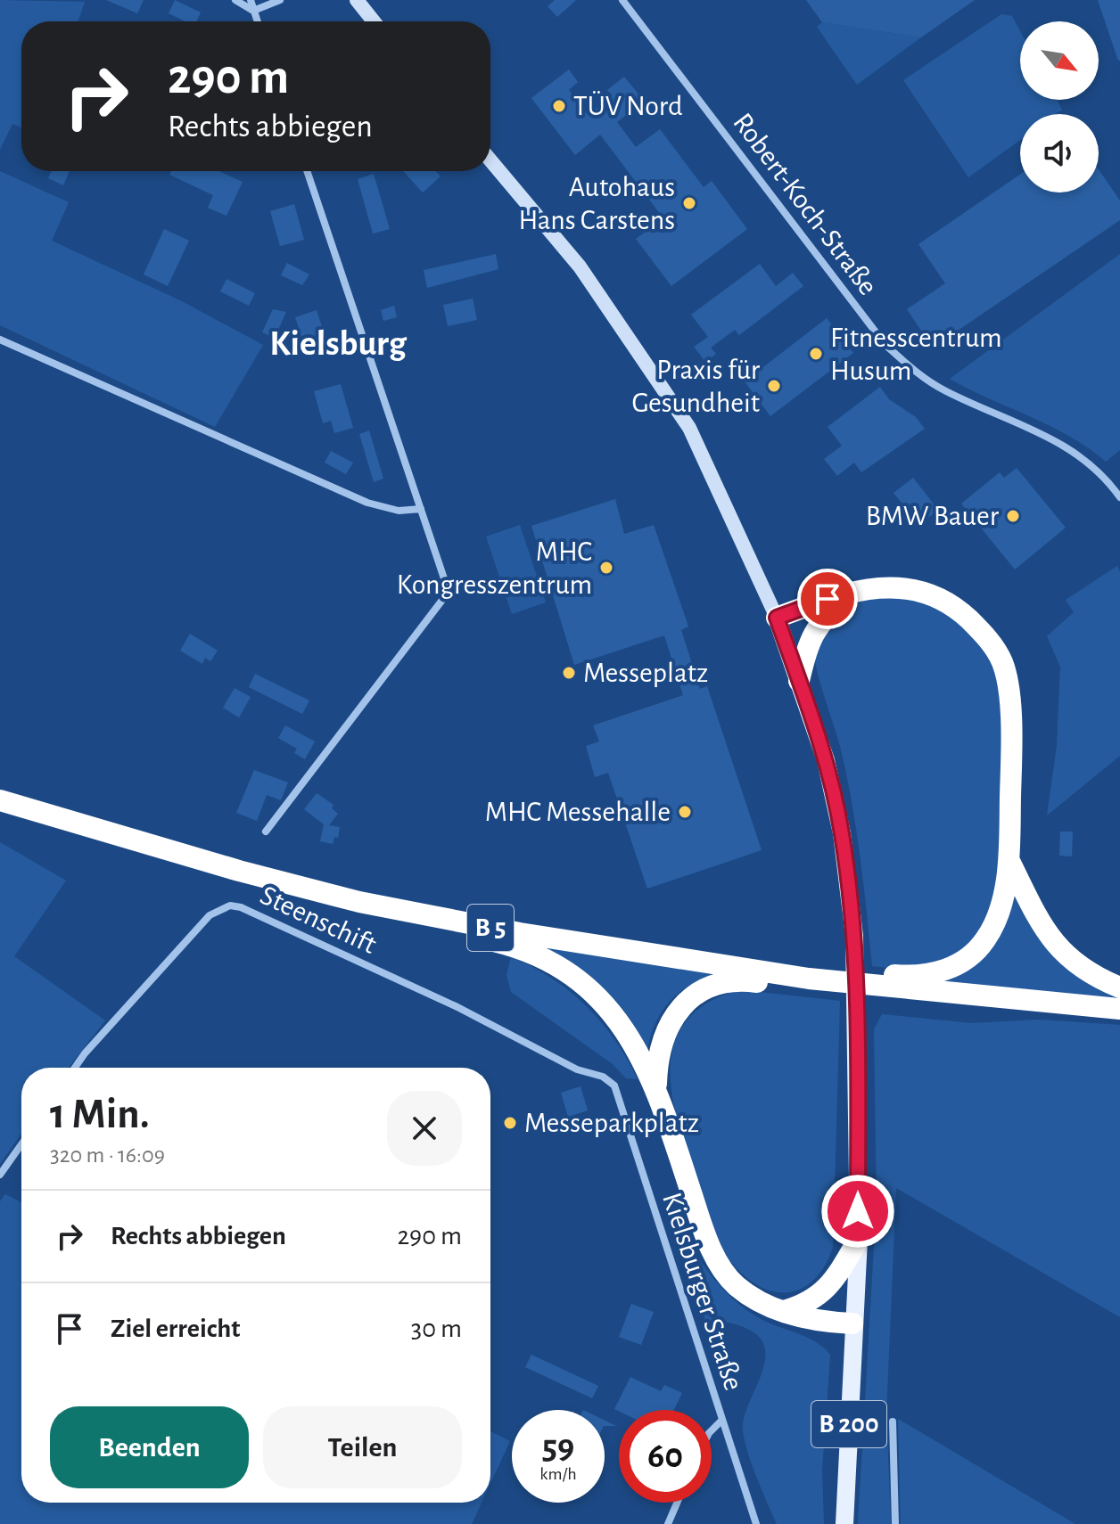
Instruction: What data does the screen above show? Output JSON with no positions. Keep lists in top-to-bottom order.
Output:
{
  "streets": {
    "highway": ["B 5"],
    "main road": ["B 200"],
    "street": ["Robert-Koch-Straße", "Steenschift", "Kielsburger Straße"]
  },
  "crossings": [
    ["Steenschift", "Kielsburger Straße"]
  ],
  "districts": ["Kielsburg"],
  "places": [
    "TÜV Nord",
    "Autohaus Hans Carstens",
    "Fitnesscentrum Husum",
    "Praxis für Gesundheit",
    "BMW Bauer",
    "MHC Kongresszentrum",
    "Messeplatz",
    "MHC Messehalle",
    "Messeparkplatz"
  ],
  "north": "bottom right",
  "page": {
    "turn": ["290 m", "Rechts abbiegen"],
    "heading": ["1 Min.", "320 m · 16:09"],
    "list": [
      {
        "name": "Rechts abbiegen",
        "value": "290 m"
      },
      {
        "name": "Ziel erreicht",
        "value": "30 m"
      }
    ],
    "buttons": ["Beenden", "Teilen"],
    "speed": "59 km/h",
    "limit": "60"
  }
}
